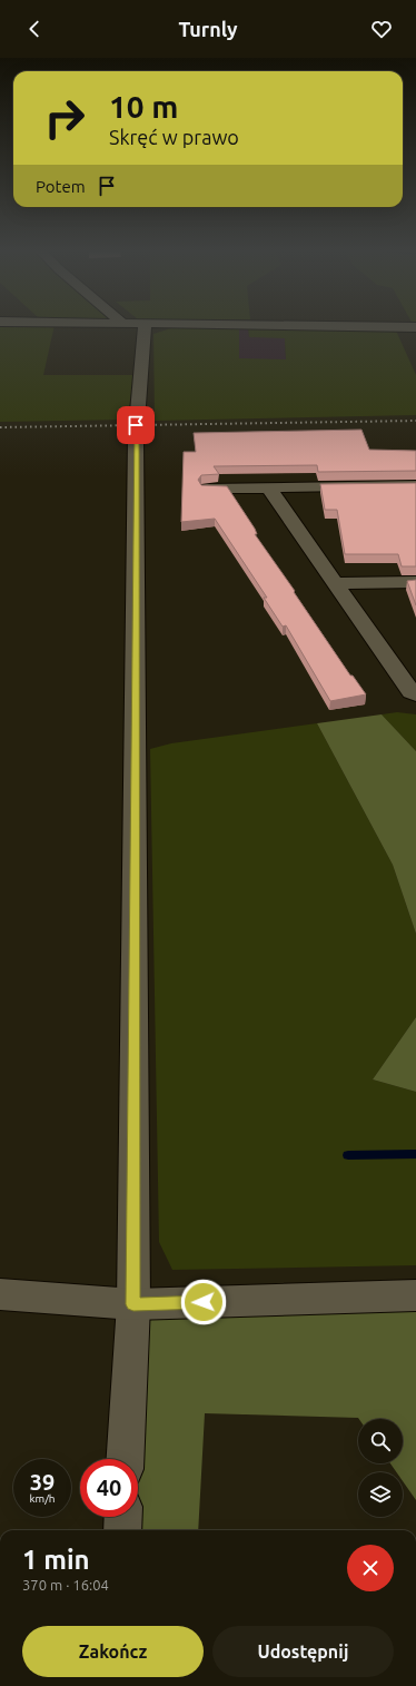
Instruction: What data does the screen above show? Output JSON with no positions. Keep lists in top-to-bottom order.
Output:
{
  "page": {
    "header": "Turnly",
    "turn": ["10 m", "Skręć w prawo"],
    "then": "Potem",
    "speed": "39 km/h",
    "limit": "40",
    "heading": ["1 min", "370 m · 16:04"],
    "buttons": ["Zakończ", "Udostępnij"]
  }
}
